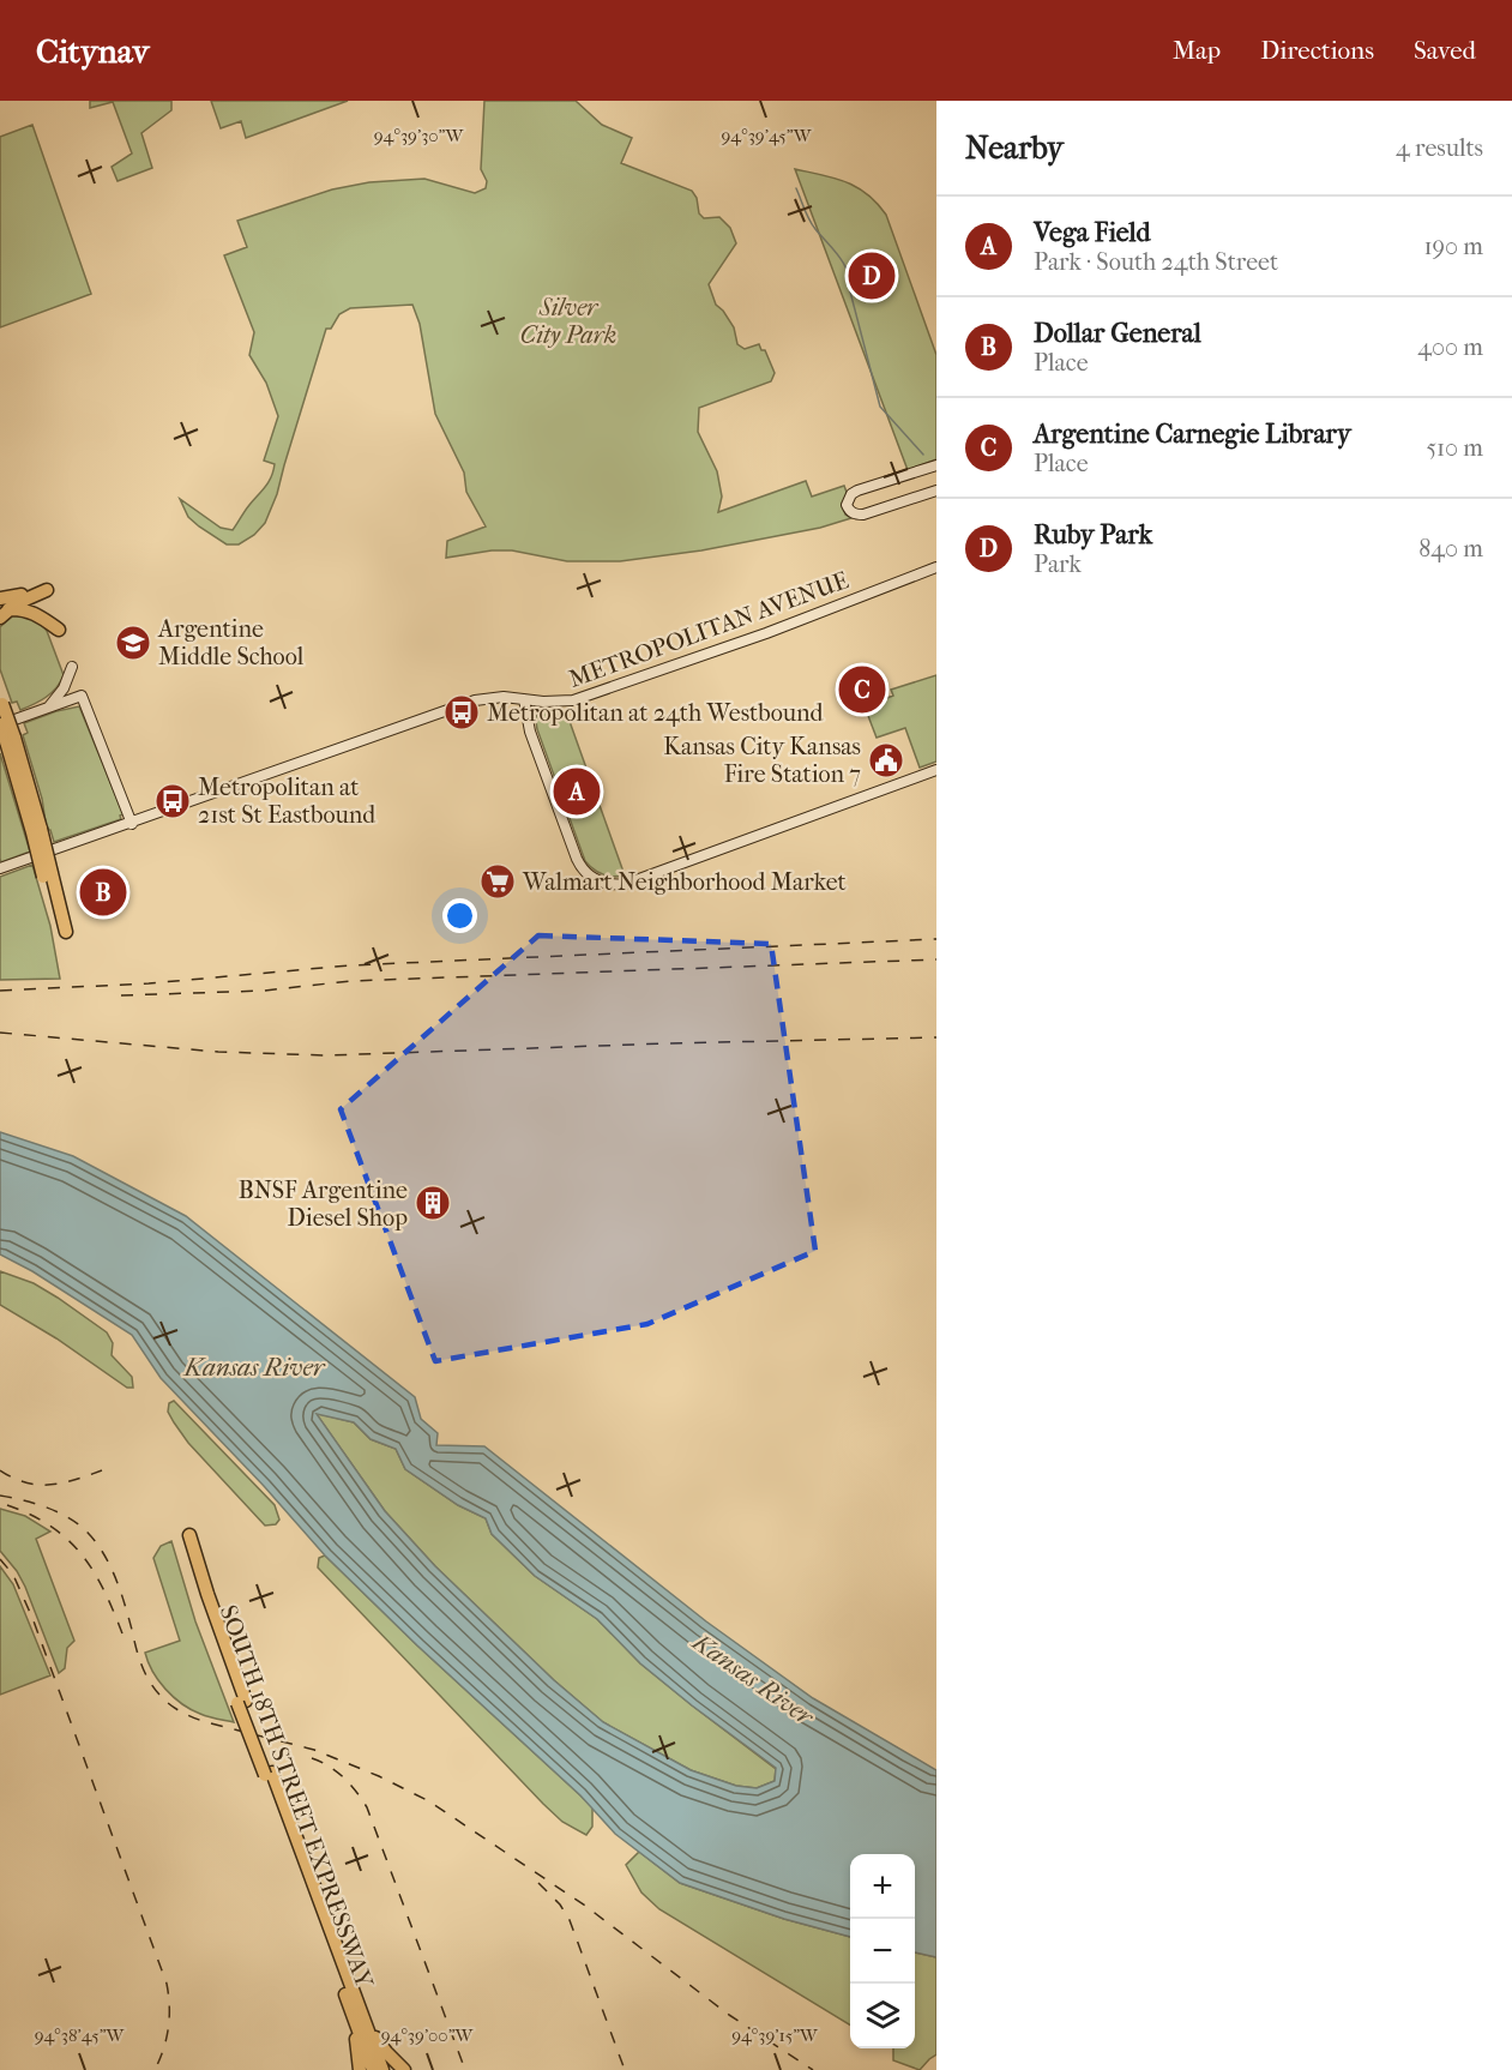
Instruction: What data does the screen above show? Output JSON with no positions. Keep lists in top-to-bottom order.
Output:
{
  "streets": {
    "highway": ["SOUTH 18TH STREET EXPRESSWAY"],
    "street": ["METROPOLITAN AVENUE"]
  },
  "water": ["Kansas River"],
  "parks": ["Silver City Park"],
  "places": {
    "school or university": ["Argentine Middle School"],
    "bus stop": ["Metropolitan at 24th Westbound", "Metropolitan at 21st St Eastbound"],
    "public building": ["Kansas City Kansas Fire Station 7"],
    "supermarket": ["Walmart Neighborhood Market"],
    "building": ["BNSF Argentine Diesel Shop"]
  },
  "page": {
    "header": "Citynav",
    "nav": ["Map", "Directions", "Saved"],
    "heading": ["Nearby", "4 results"],
    "list": [
      {
        "mark": "A",
        "name": "Vega Field",
        "note": "Park · South 24th Street",
        "value": "190 m"
      },
      {
        "mark": "B",
        "name": "Dollar General",
        "note": "Place",
        "value": "400 m"
      },
      {
        "mark": "C",
        "name": "Argentine Carnegie Library",
        "note": "Place",
        "value": "510 m"
      },
      {
        "mark": "D",
        "name": "Ruby Park",
        "note": "Park",
        "value": "840 m"
      }
    ],
    "pins": [
      "D",
      "C",
      "A",
      "B"
    ],
    "map_buttons": ["+", "−"]
  },
  "coordinates": [
    "94°39'30\"W",
    "94°39'45\"W",
    "94°38'45\"W",
    "94°39'00\"W",
    "94°39'15\"W"
  ]
}
